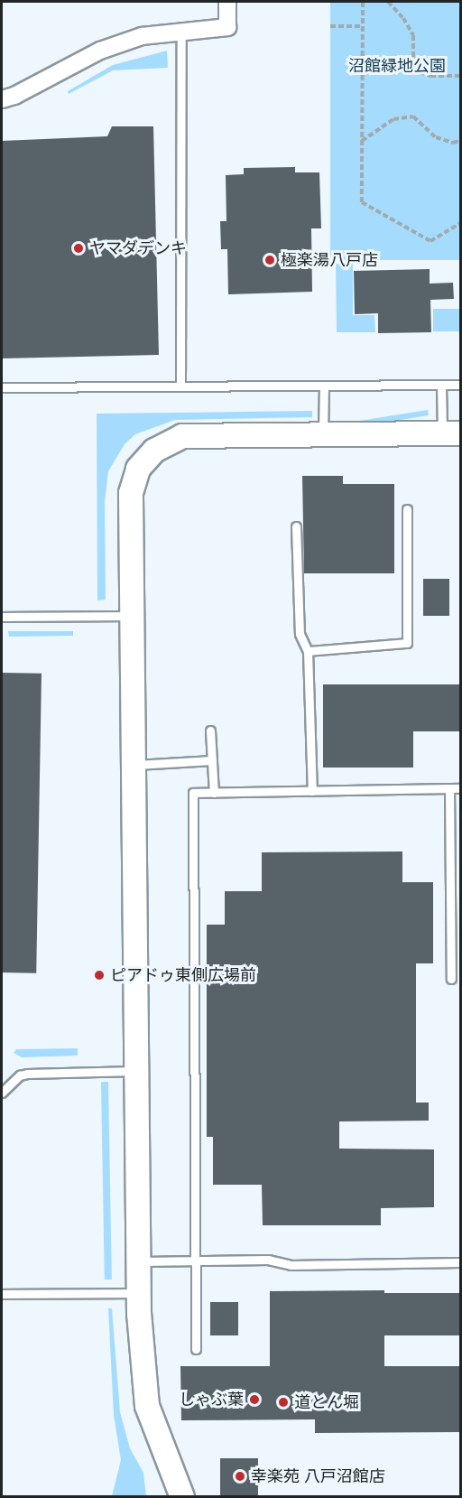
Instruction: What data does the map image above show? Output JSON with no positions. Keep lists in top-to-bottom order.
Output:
{
  "parks": ["沼館緑地公園"],
  "places": [
    "ヤマダデンキ",
    "極楽湯八戸店",
    "ピアドゥ東側広場前",
    "しゃぶ葉",
    "道とん堀",
    "幸楽苑 八戸沼館店"
  ]
}
